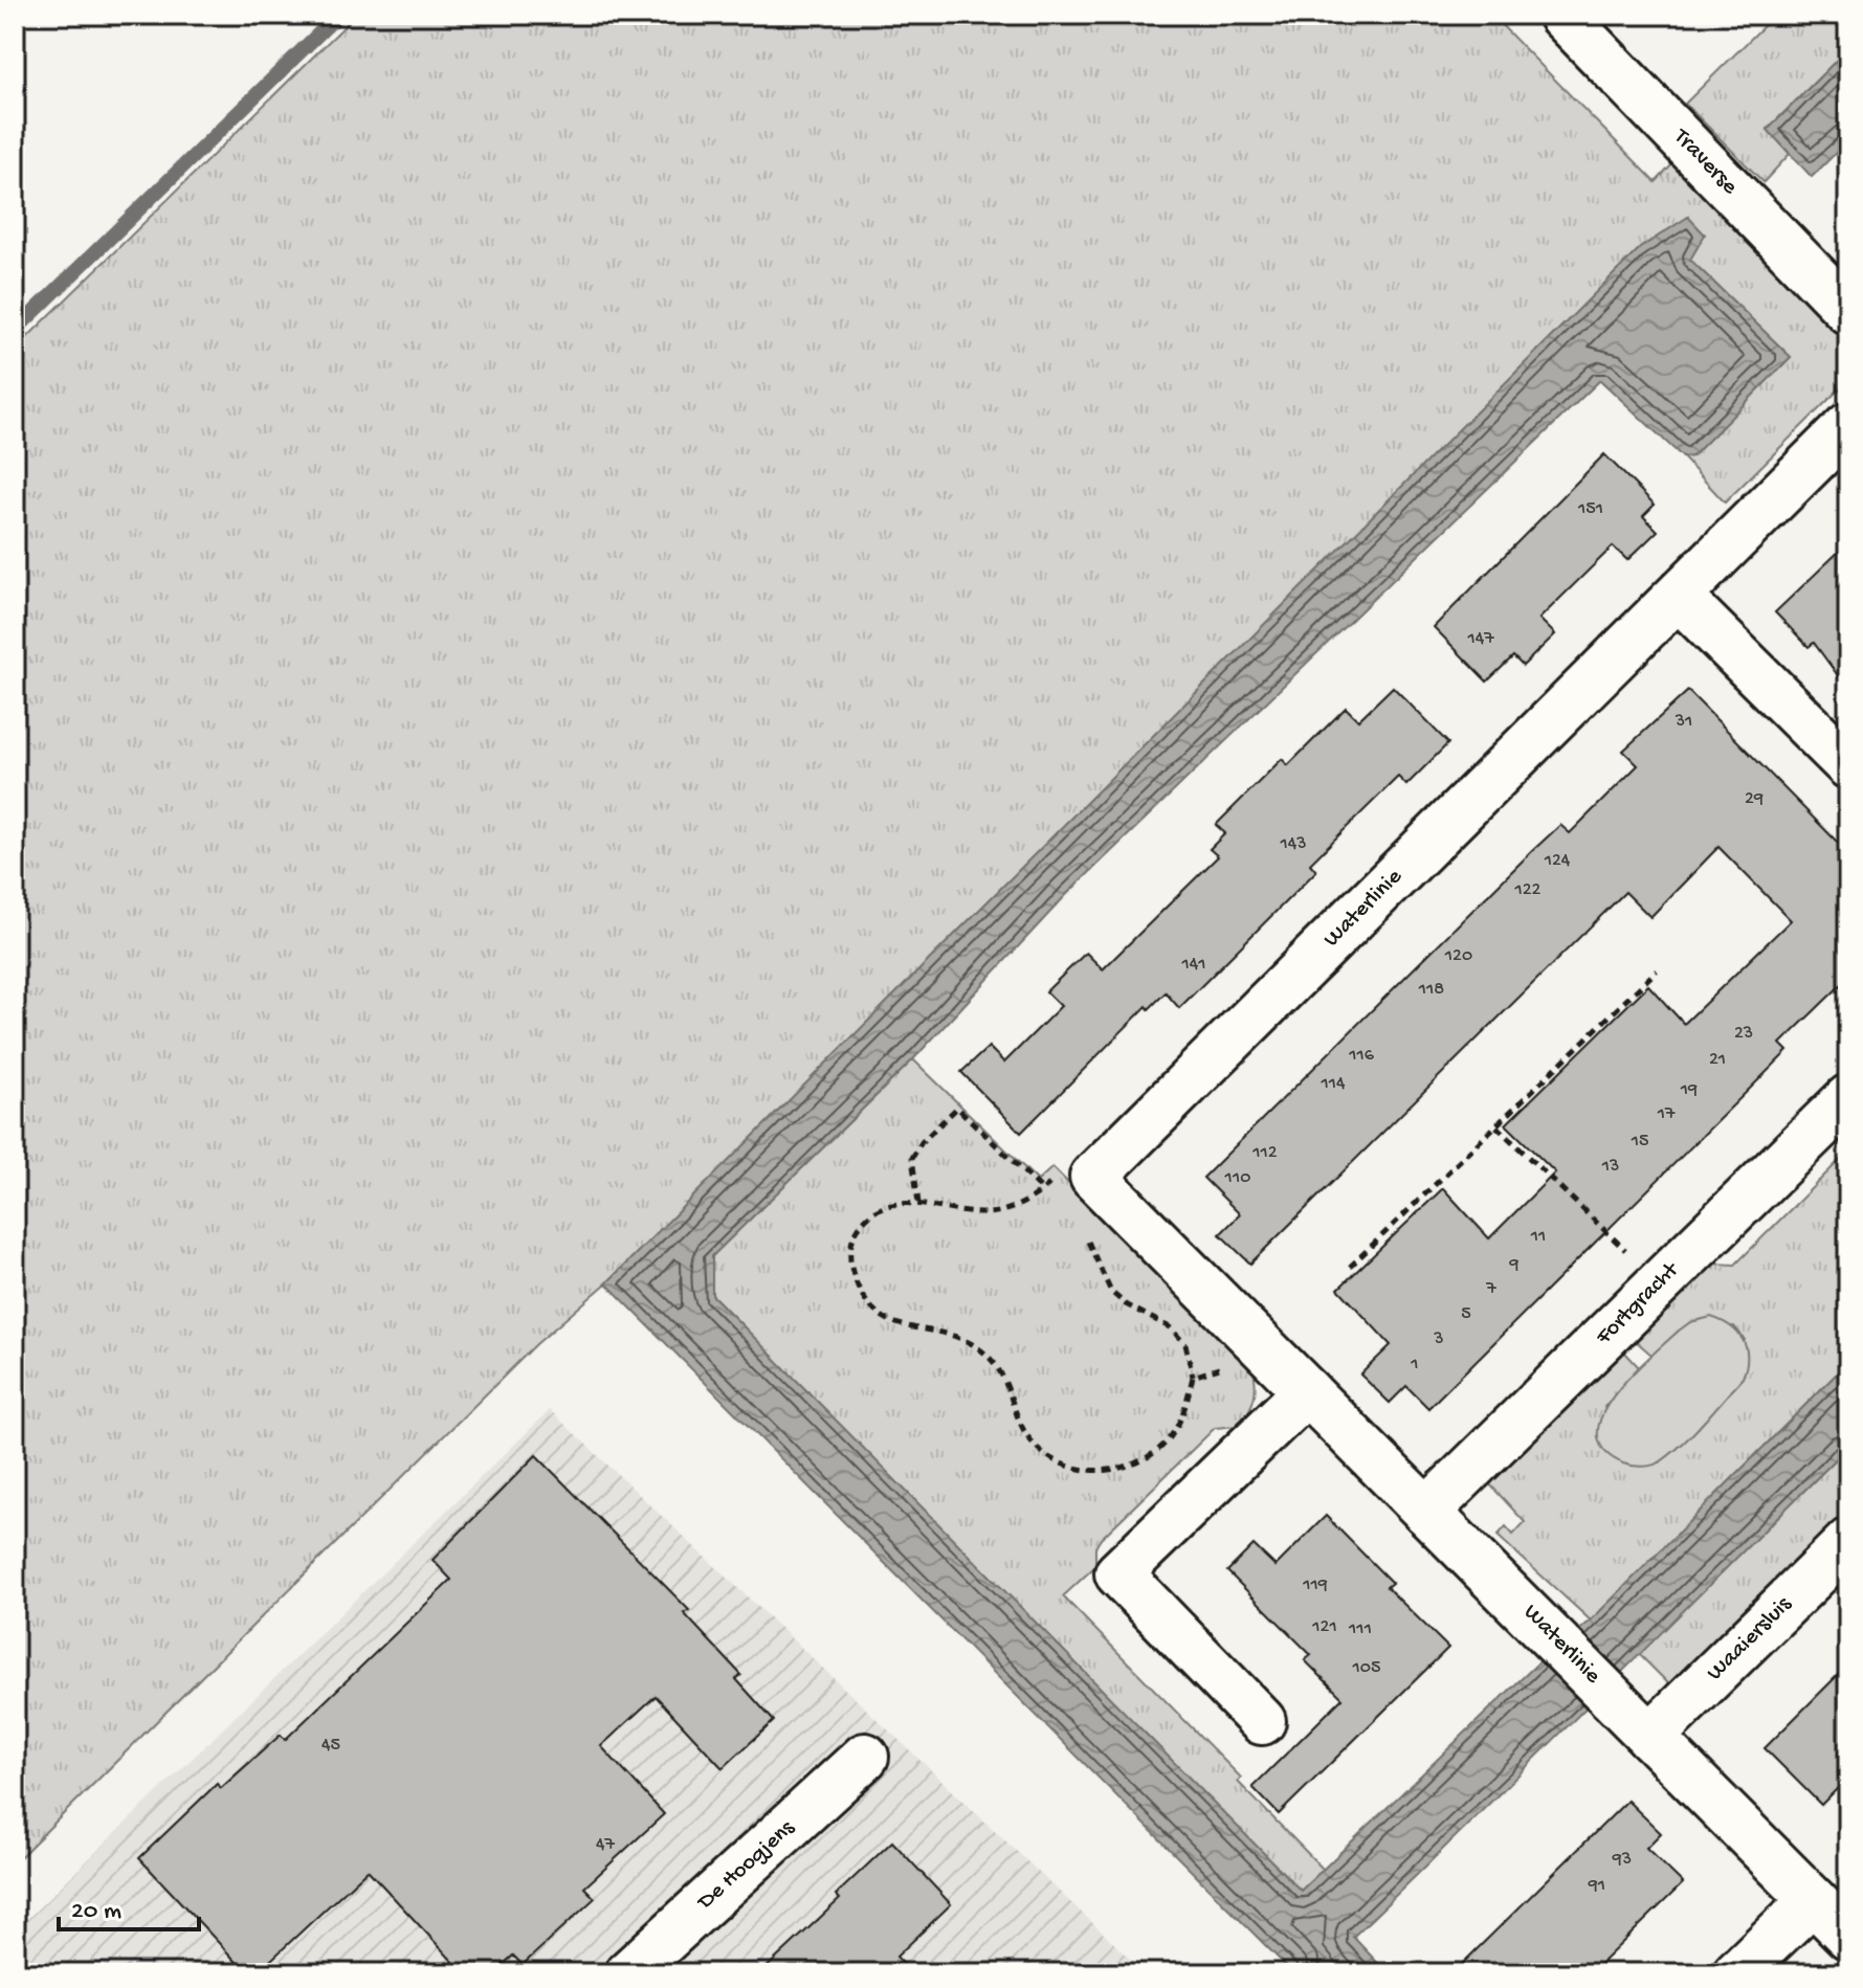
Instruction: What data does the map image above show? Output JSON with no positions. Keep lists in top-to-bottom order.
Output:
{
  "streets": {
    "street": [
      "Traverse",
      "Waterlinie",
      "Fortgracht",
      "Waaiersluis",
      "De Hoogjens"
    ]
  },
  "crossings": [
    ["Waterlinie", "Fortgracht"],
    ["Waterlinie", "Waaiersluis"]
  ],
  "house_numbers": [
    "151",
    "147",
    "31",
    "29",
    "143",
    "124",
    "122",
    "120",
    "141",
    "118",
    "23",
    "116",
    "21",
    "114",
    "19",
    "17",
    "15",
    "112",
    "13",
    "110",
    "11",
    "9",
    "7",
    "5",
    "3",
    "1",
    "119",
    "121",
    "111",
    "105",
    "45",
    "47",
    "93",
    "91"
  ],
  "scale_bar": "20 m"
}
